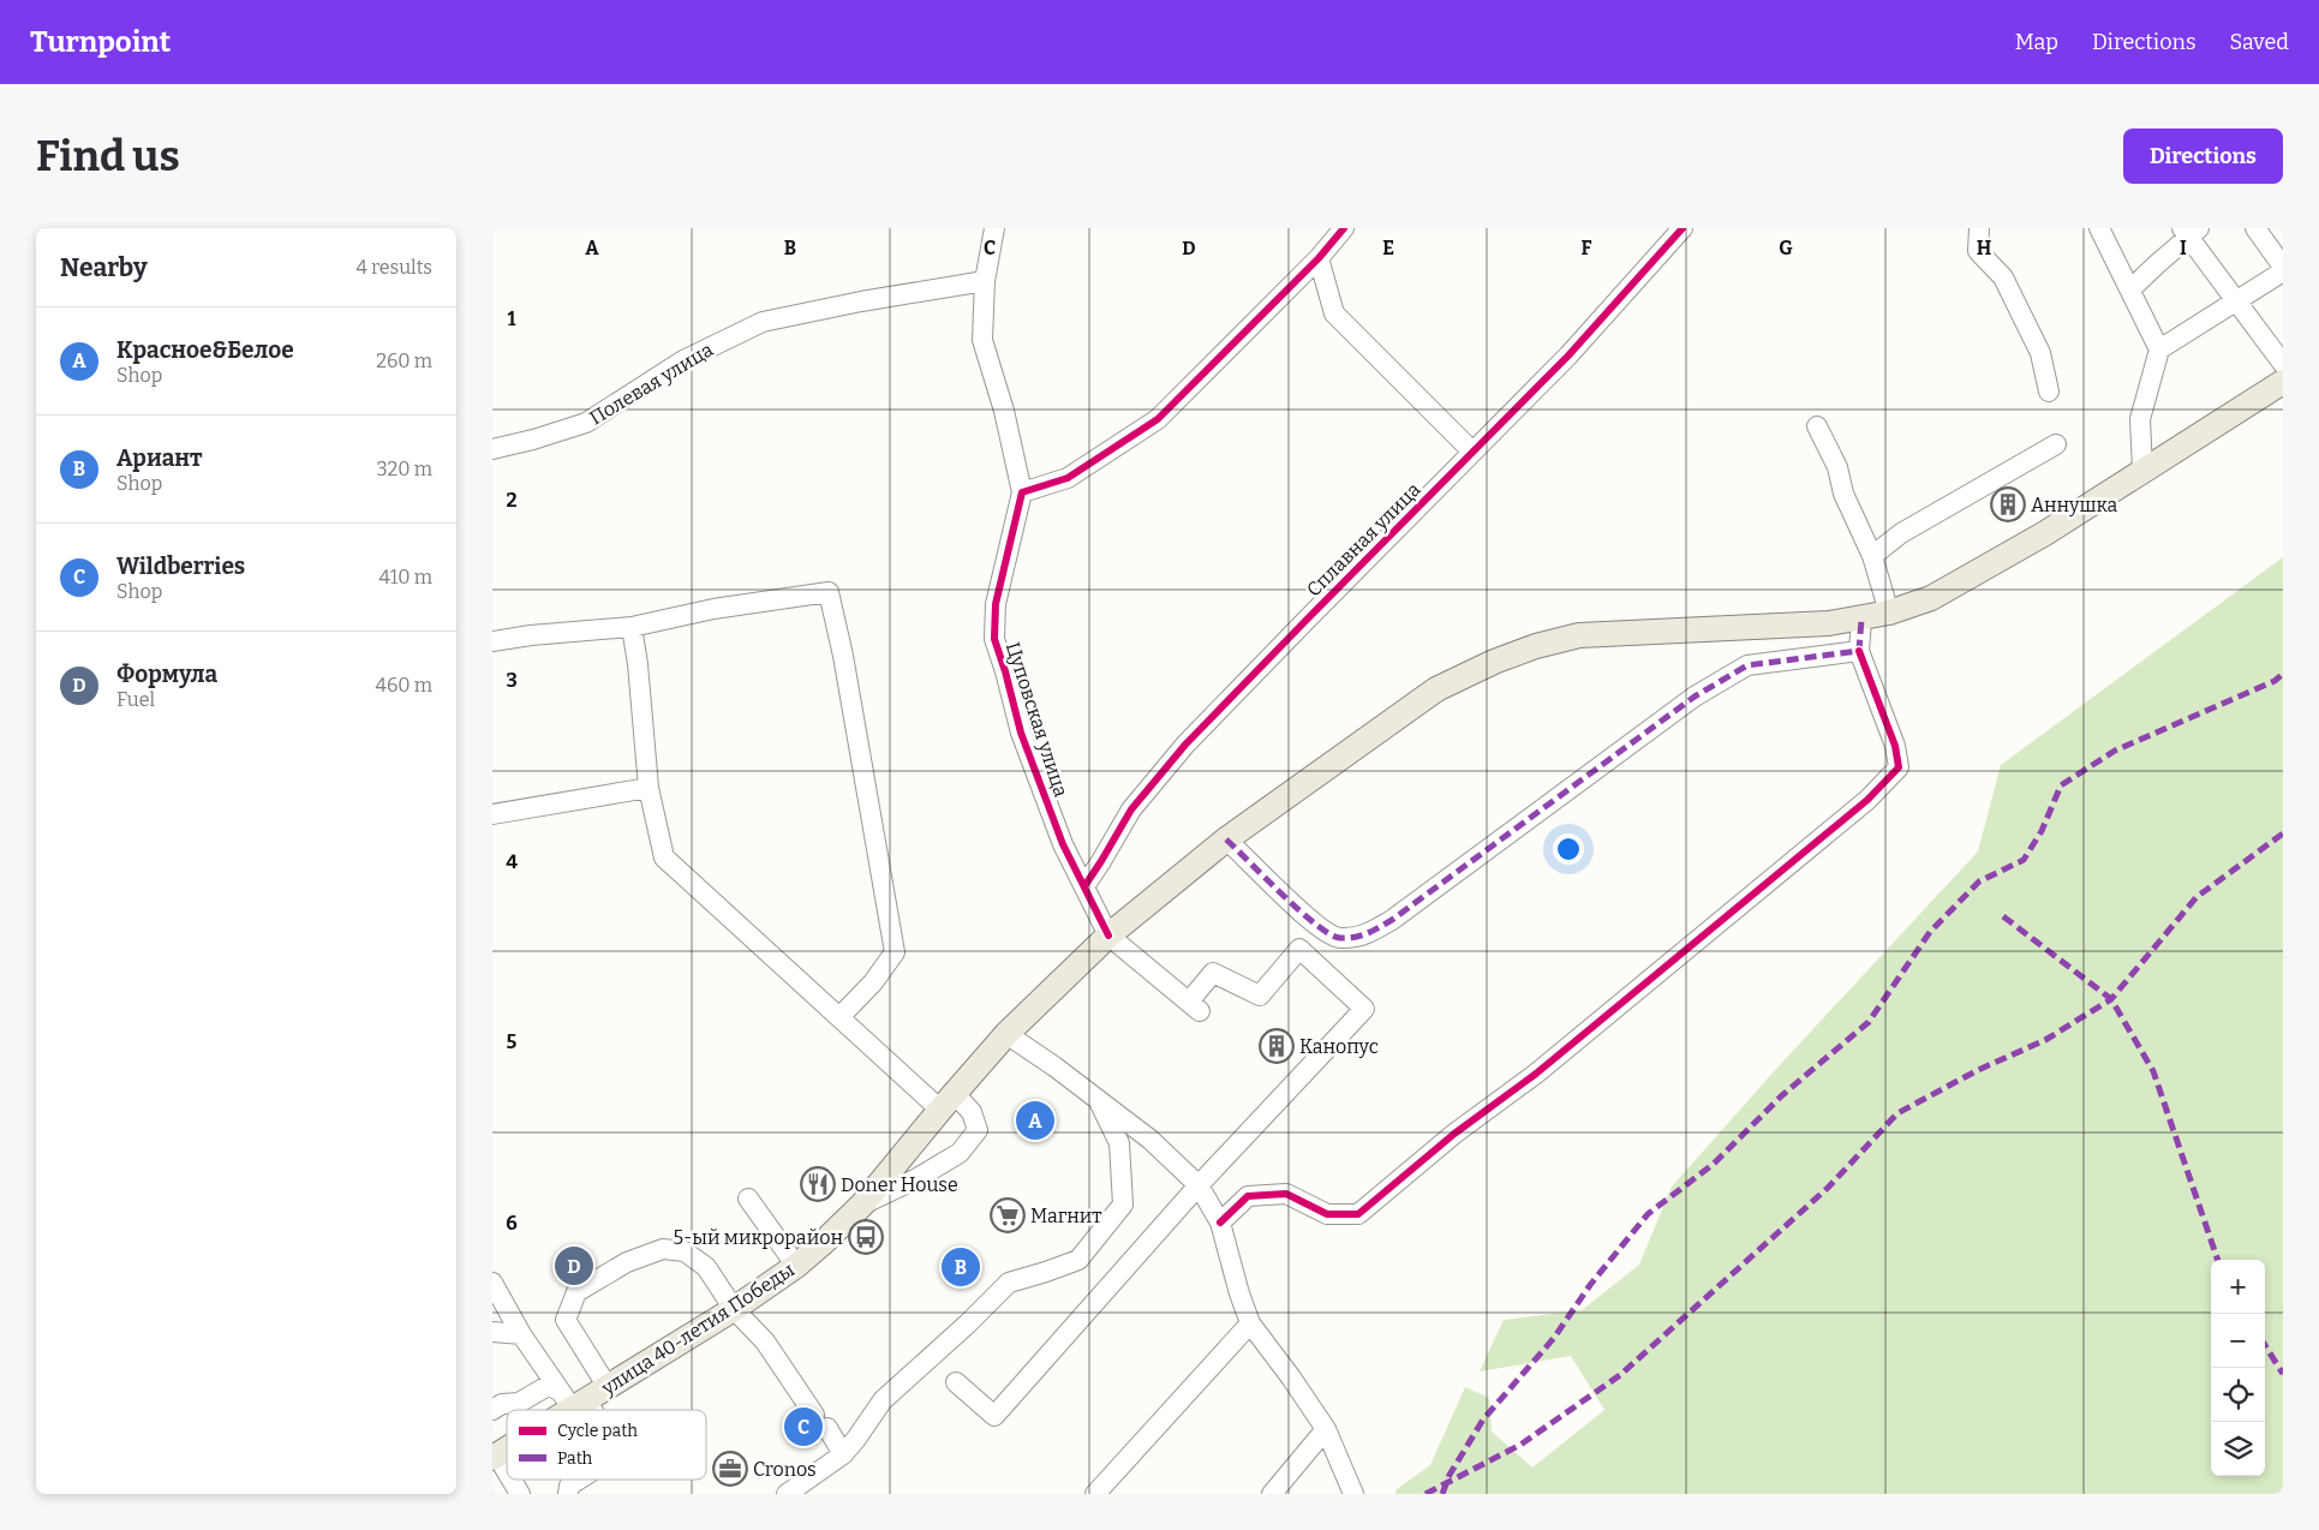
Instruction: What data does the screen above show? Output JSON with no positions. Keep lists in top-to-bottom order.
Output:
{
  "streets": {
    "main road": ["улица 40-летия Победы"],
    "street": ["Полевая улица", "Сплавная улица", "Цуповская улица"]
  },
  "crossings": [
    ["Сплавная улица", "Цуповская улица"],
    ["Цуповская улица", "улица 40-летия Победы"]
  ],
  "places": {
    "building": ["Аннушка", "Канопус"],
    "restaurant": ["Doner House"],
    "supermarket": ["Магнит"],
    "bus stop": ["5-ый микрорайон"],
    "office": ["Cronos"]
  },
  "legend": ["Cycle path", "Path"],
  "page": {
    "header": "Turnpoint",
    "nav": ["Map", "Directions", "Saved"],
    "buttons": "Directions",
    "title": "Find us",
    "heading": ["Nearby", "4 results"],
    "list": [
      {
        "mark": "A",
        "name": "Красное&Белое",
        "note": "Shop",
        "value": "260 m"
      },
      {
        "mark": "B",
        "name": "Ариант",
        "note": "Shop",
        "value": "320 m"
      },
      {
        "mark": "C",
        "name": "Wildberries",
        "note": "Shop",
        "value": "410 m"
      },
      {
        "mark": "D",
        "name": "Формула",
        "note": "Fuel",
        "value": "460 m"
      }
    ],
    "pins": [
      "A",
      "D",
      "B",
      "C"
    ],
    "map_buttons": ["+", "−"]
  },
  "grid": {
    "columns": [
      "A",
      "B",
      "C",
      "D",
      "E",
      "F",
      "G",
      "H",
      "I"
    ],
    "rows": [
      "1",
      "2",
      "3",
      "4",
      "5",
      "6"
    ]
  }
}
